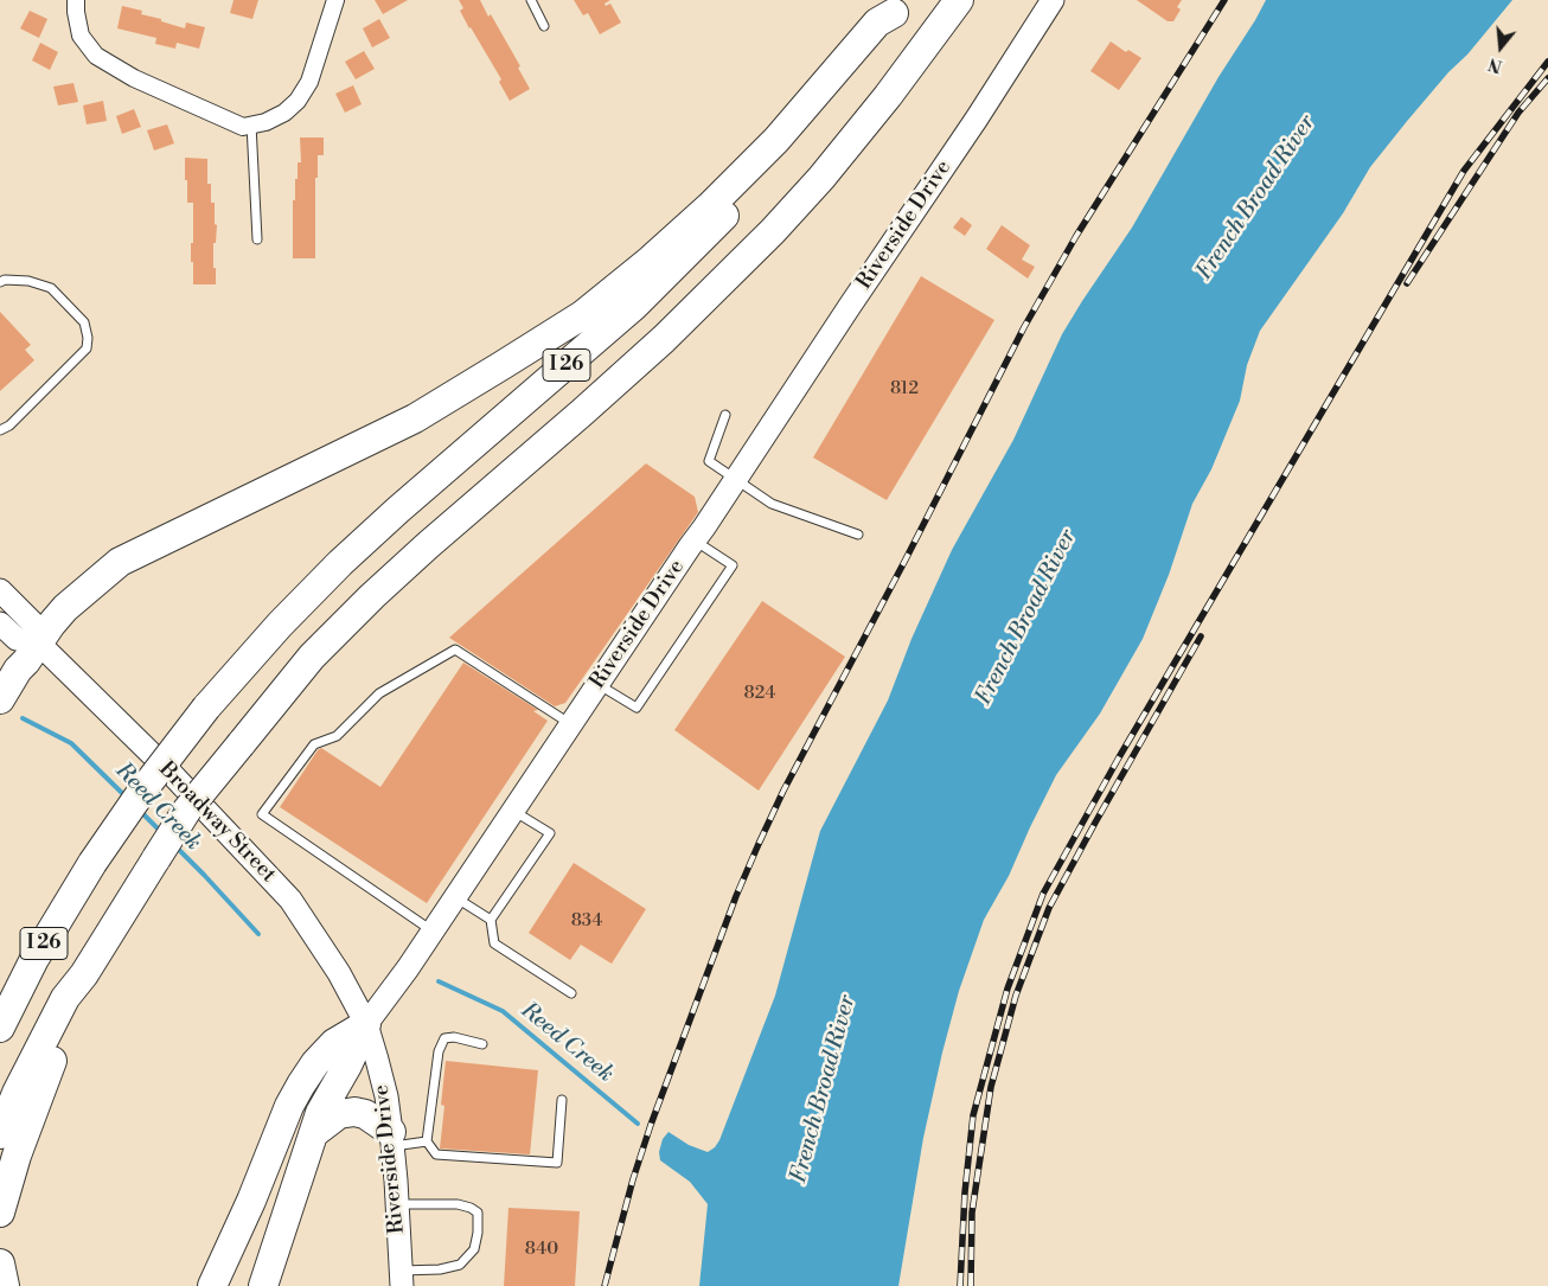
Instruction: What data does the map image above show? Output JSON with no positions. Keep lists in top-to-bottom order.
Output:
{
  "streets": {
    "highway": ["I 26"],
    "main road": ["Riverside Drive", "Broadway Street"]
  },
  "crossings": [
    ["Riverside Drive", "Broadway Street"]
  ],
  "water": ["French Broad River", "Reed Creek"],
  "house_numbers": [
    "812",
    "824",
    "834",
    "840"
  ],
  "north": "bottom"
}
